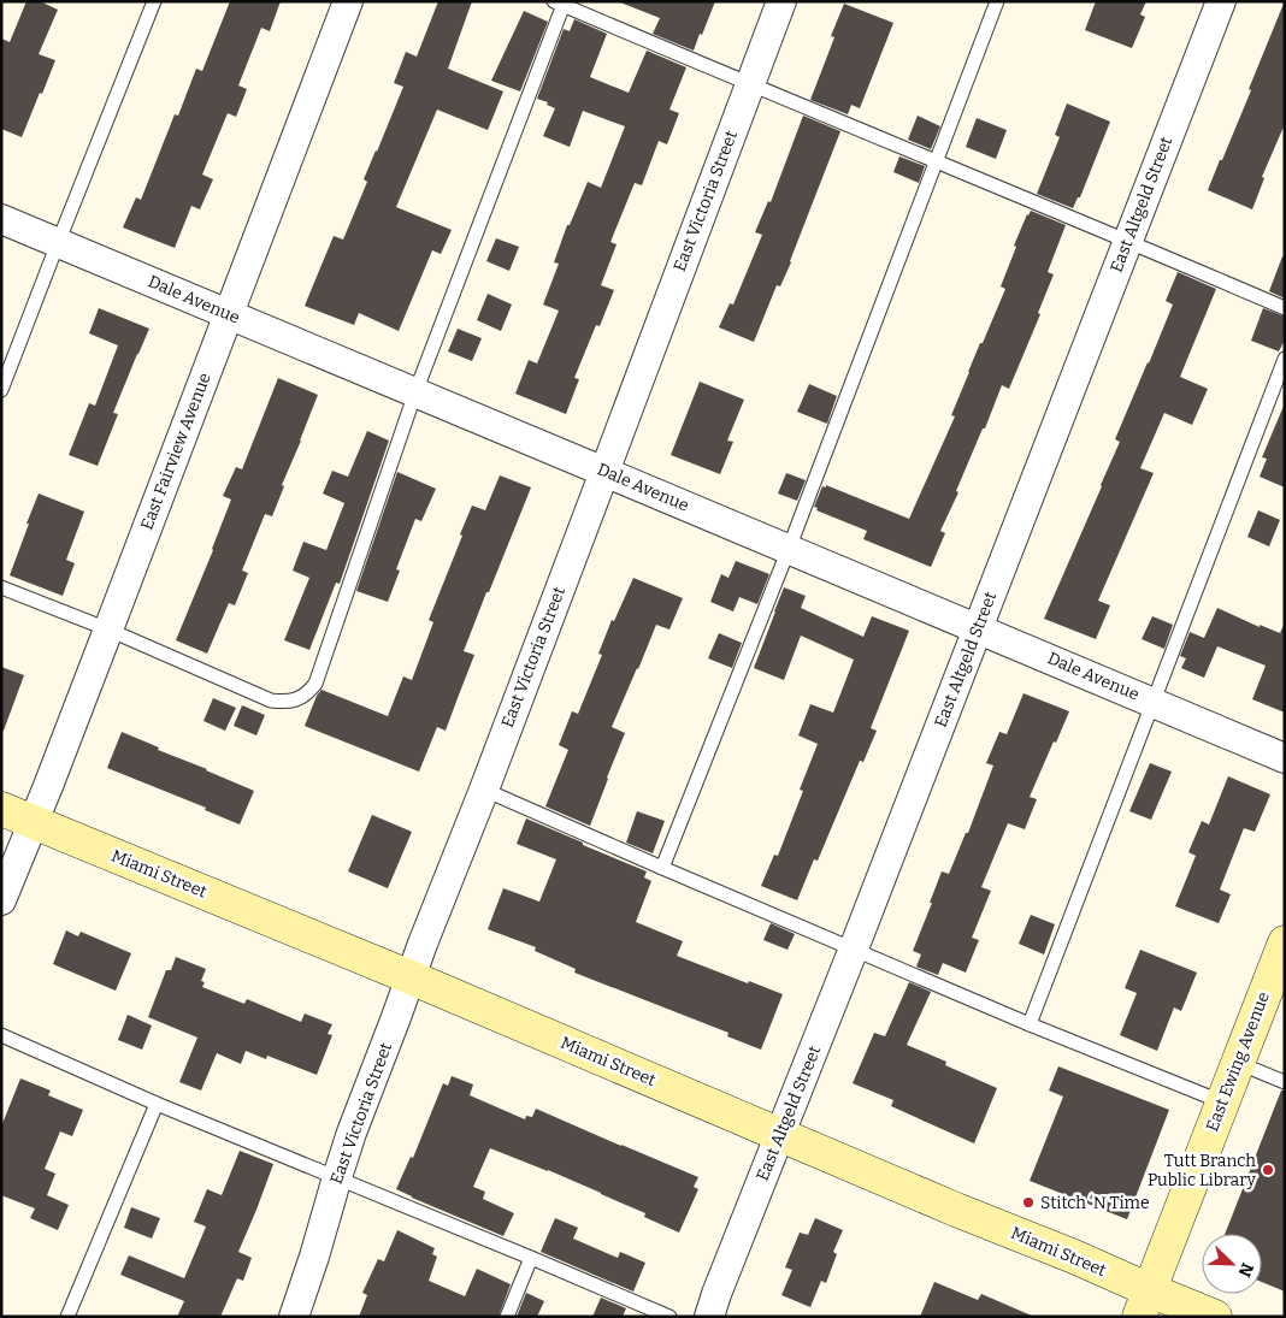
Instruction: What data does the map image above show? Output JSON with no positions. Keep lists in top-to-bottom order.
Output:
{
  "streets": {
    "street": [
      "East Victoria Street",
      "East Altgeld Street",
      "Dale Avenue",
      "East Fairview Avenue",
      "Miami Street",
      "East Ewing Avenue"
    ]
  },
  "crossings": [
    ["East Victoria Street", "Dale Avenue"],
    ["East Victoria Street", "Miami Street"],
    ["East Altgeld Street", "Dale Avenue"],
    ["East Altgeld Street", "Miami Street"],
    ["Dale Avenue", "East Fairview Avenue"],
    ["East Fairview Avenue", "Miami Street"],
    ["Miami Street", "East Ewing Avenue"]
  ],
  "places": ["Tutt Branch Public Library", "Stitch ‘N Time"],
  "north": "bottom right"
}
